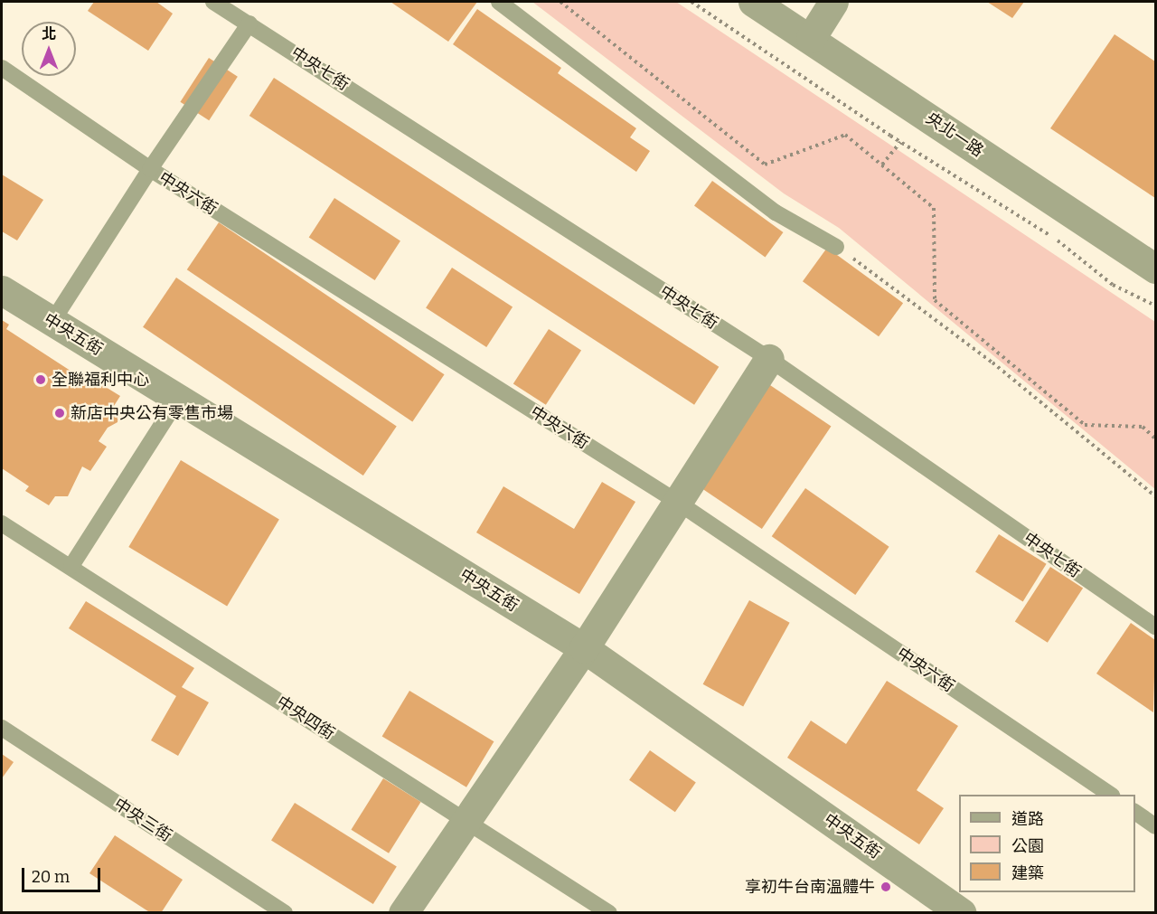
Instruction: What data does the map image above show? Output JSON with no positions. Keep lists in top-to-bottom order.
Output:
{
  "streets": {
    "street": ["央北一路", "中央五街"],
    "lane": [
      "中央七街",
      "中央六街",
      "中央四街",
      "中央三街"
    ]
  },
  "places": ["全聯福利中心", "新店中央公有零售市場", "享初牛台南溫體牛"],
  "legend": ["道路", "公園", "建築"],
  "scale_bar": "20 m",
  "north": "top"
}
